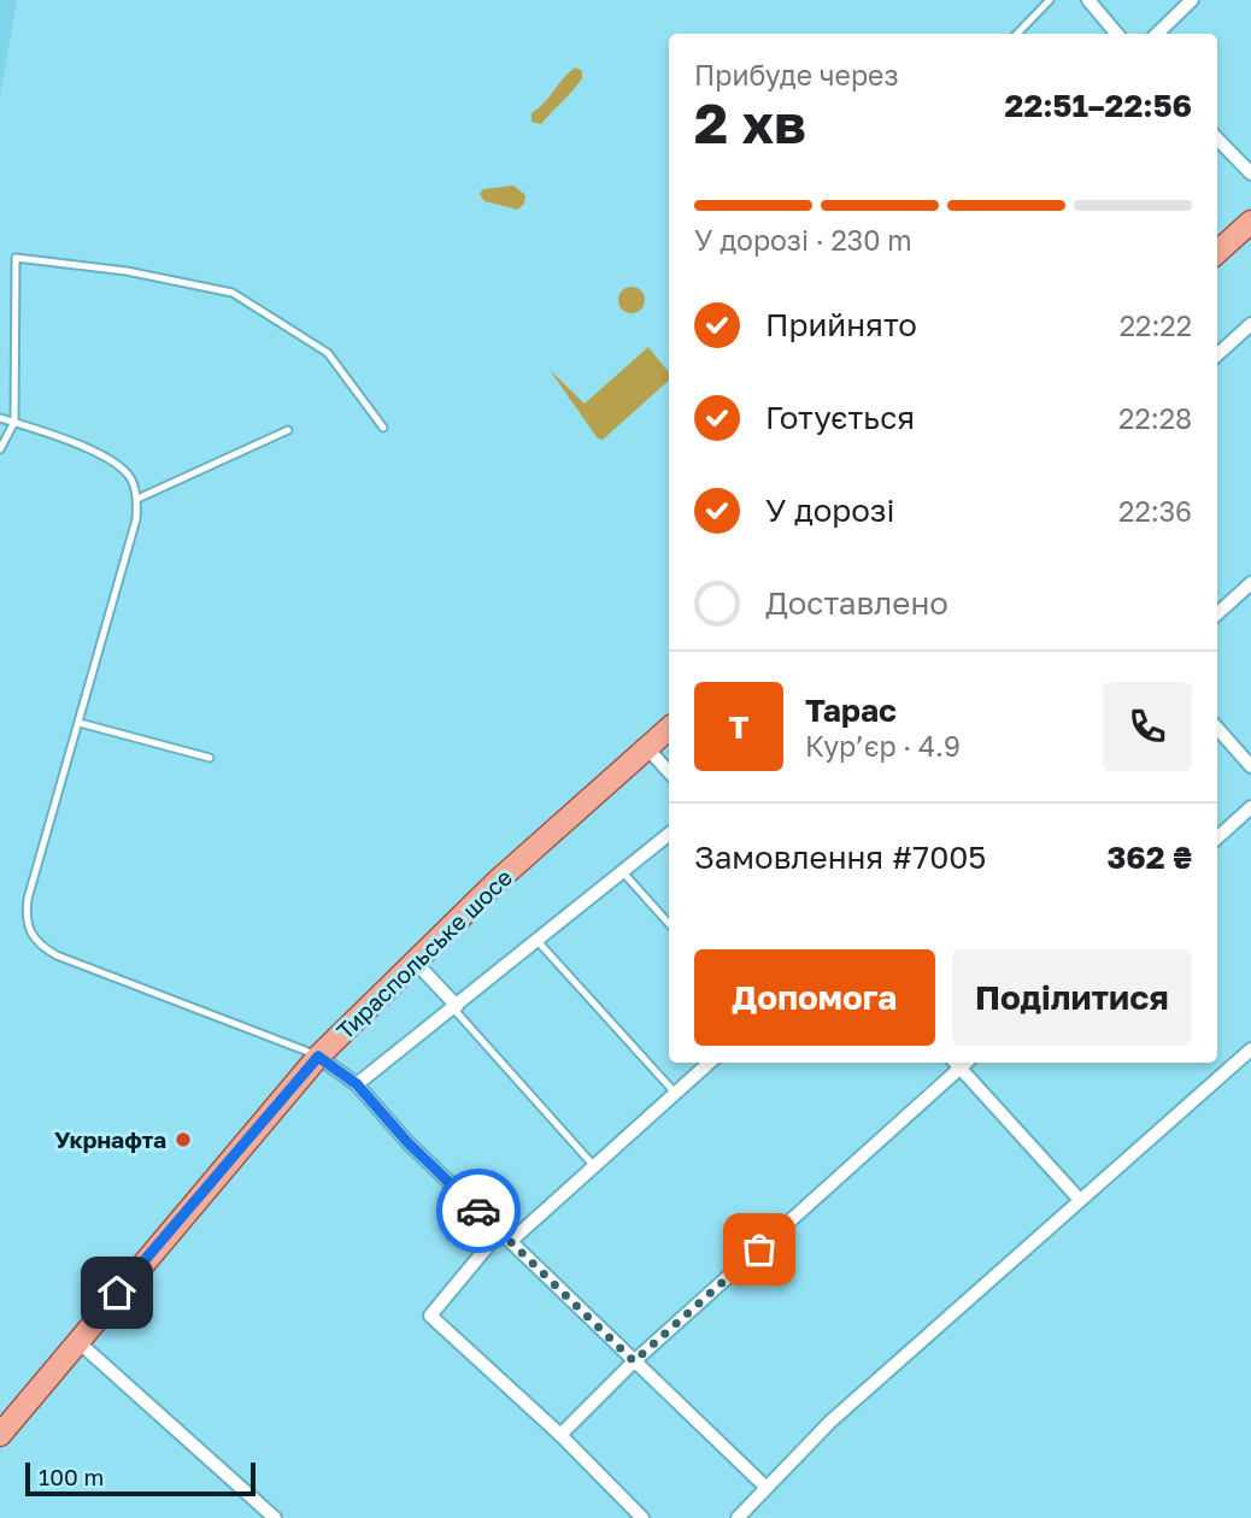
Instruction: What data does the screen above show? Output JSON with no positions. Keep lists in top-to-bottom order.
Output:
{
  "streets": {
    "main road": ["Тираспольське шосе"]
  },
  "places": ["Укрнафта"],
  "scale_bar": "100 m",
  "page": {
    "heading": ["2 хв", "Прибуде через", "22:51–22:56"],
    "panel": [
      "Тарас",
      "Кур’єр · 4.9",
      "Замовлення #7005",
      "362 ₴"
    ],
    "bar": "У дорозі · 230 m",
    "list": [
      ["Прийнято", "22:22"],
      ["Готується", "22:28"],
      ["У дорозі", "22:36"],
      "Доставлено"
    ],
    "round": "Т",
    "buttons": ["Допомога", "Поділитися"],
    "scale": "100 m"
  }
}
